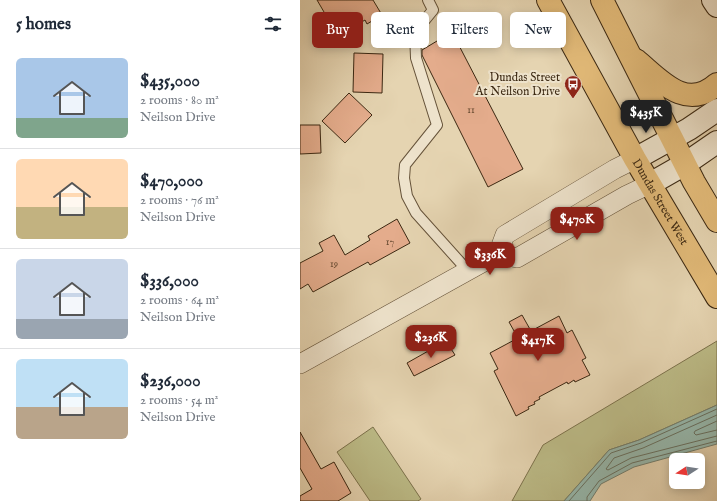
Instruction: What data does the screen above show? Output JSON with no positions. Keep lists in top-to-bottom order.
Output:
{
  "streets": {
    "main road": ["Dundas Street West"]
  },
  "places": {
    "bus stop": ["Dundas Street At Neilson Drive"]
  },
  "house_numbers": ["11", "17", "19"],
  "north": "left",
  "page": {
    "heading": "5 homes",
    "chip": [
      "Buy",
      "Rent",
      "Filters",
      "New"
    ],
    "list": [
      {
        "name": "$435,000",
        "note": "2 rooms · 80 m² · Neilson Drive"
      },
      {
        "name": "$470,000",
        "note": "2 rooms · 76 m² · Neilson Drive"
      },
      {
        "name": "$336,000",
        "note": "2 rooms · 64 m² · Neilson Drive"
      },
      {
        "name": "$236,000",
        "note": "2 rooms · 54 m² · Neilson Drive"
      }
    ],
    "price": [
      "$435K",
      "$470K",
      "$336K",
      "$236K",
      "$417K"
    ]
  }
}
